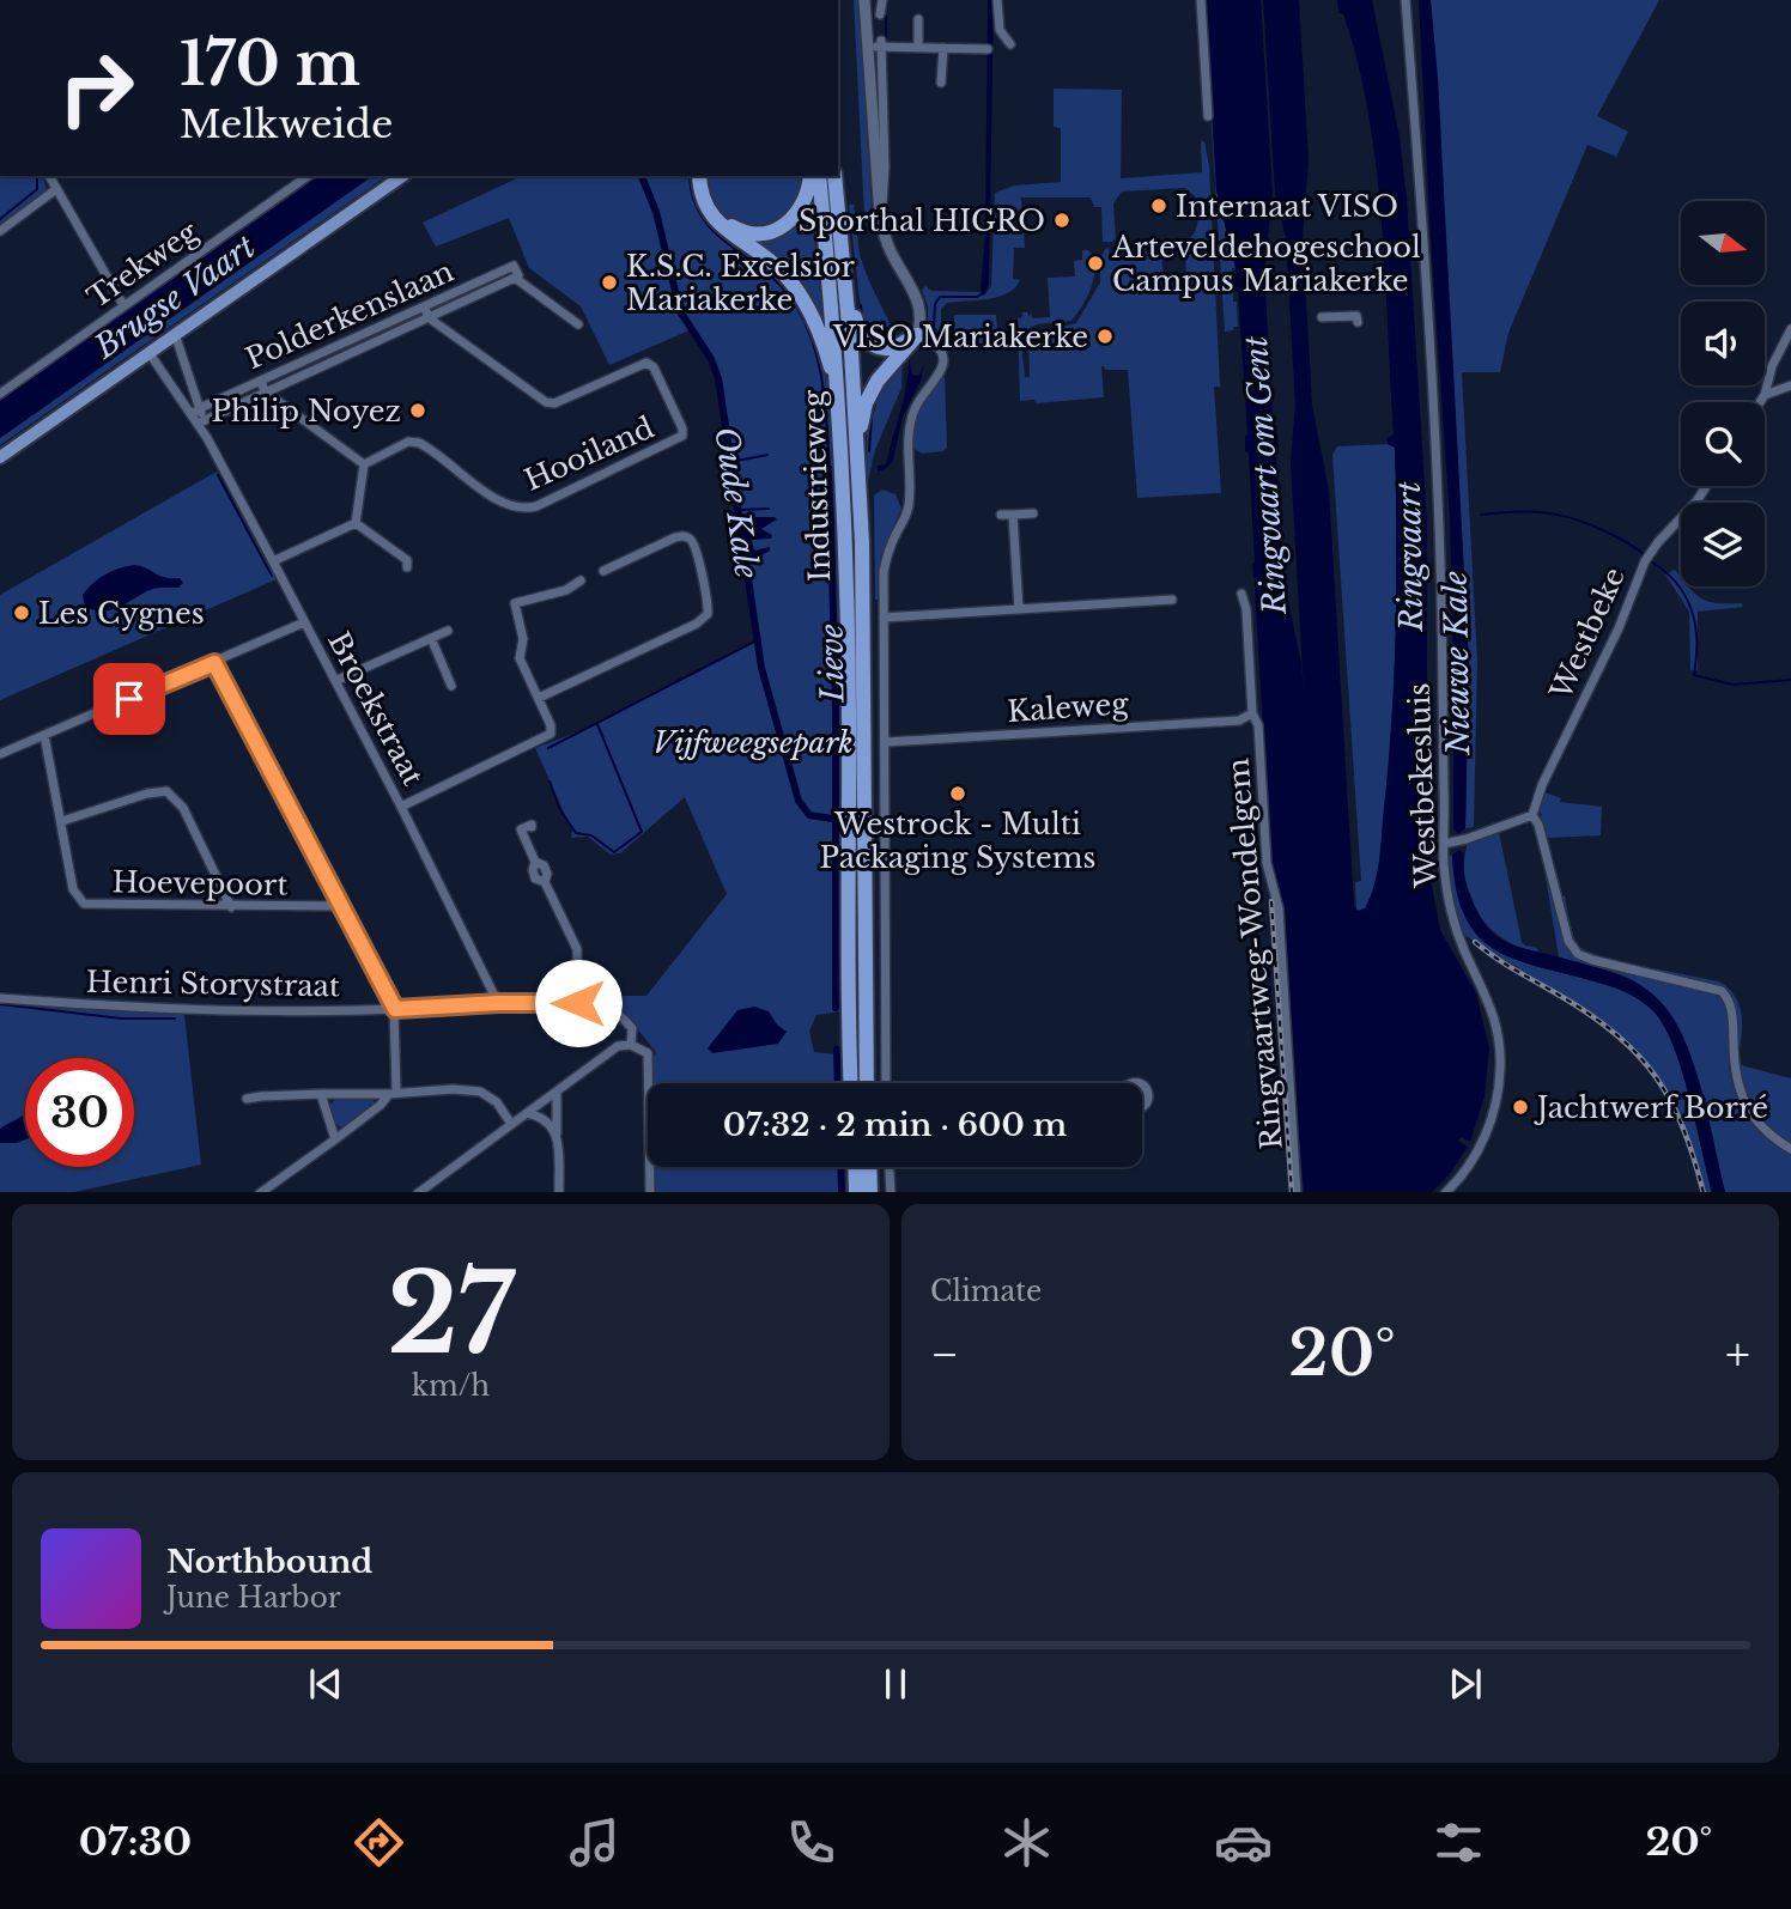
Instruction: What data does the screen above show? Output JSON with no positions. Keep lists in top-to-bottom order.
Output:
{
  "streets": {
    "highway": ["Industrieweg"],
    "street": [
      "Trekweg",
      "Polderkenslaan",
      "Hooiland",
      "Westbeke",
      "Kaleweg",
      "Broekstraat",
      "Westbekesluis",
      "Hoevepoort",
      "Ringvaartweg-Wondelgem",
      "Henri Storystraat"
    ]
  },
  "crossings": [
    ["Polderkenslaan", "Hooiland"],
    ["Polderkenslaan", "Broekstraat"],
    ["Kaleweg", "Ringvaartweg-Wondelgem"],
    ["Broekstraat", "Henri Storystraat"]
  ],
  "water": [
    "Brugse Vaart",
    "Ringvaart om Gent",
    "Oude Kale",
    "Ringvaart",
    "Lieve",
    "Nieuwe Kale"
  ],
  "parks": ["Vijfweegsepark"],
  "places": [
    "Internaat VISO",
    "Sporthal HIGRO",
    "Arteveldehogeschool Campus Mariakerke",
    "K.S.C. Excelsior Mariakerke",
    "VISO Mariakerke",
    "Philip Noyez",
    "Les Cygnes",
    "Westrock - Multi Packaging Systems",
    "Jachtwerf Borré"
  ],
  "north": "right",
  "page": {
    "turn": ["170 m", "Melkweide"],
    "limit": "30",
    "trip": "07:32 · 2 min · 600 m",
    "tile": [
      ["27", "km/h"],
      "Climate"
    ],
    "heat": ["−", "20°", "+"],
    "song": ["Northbound", "June Harbor"],
    "tabs": ["07:30", "20°"]
  }
}
